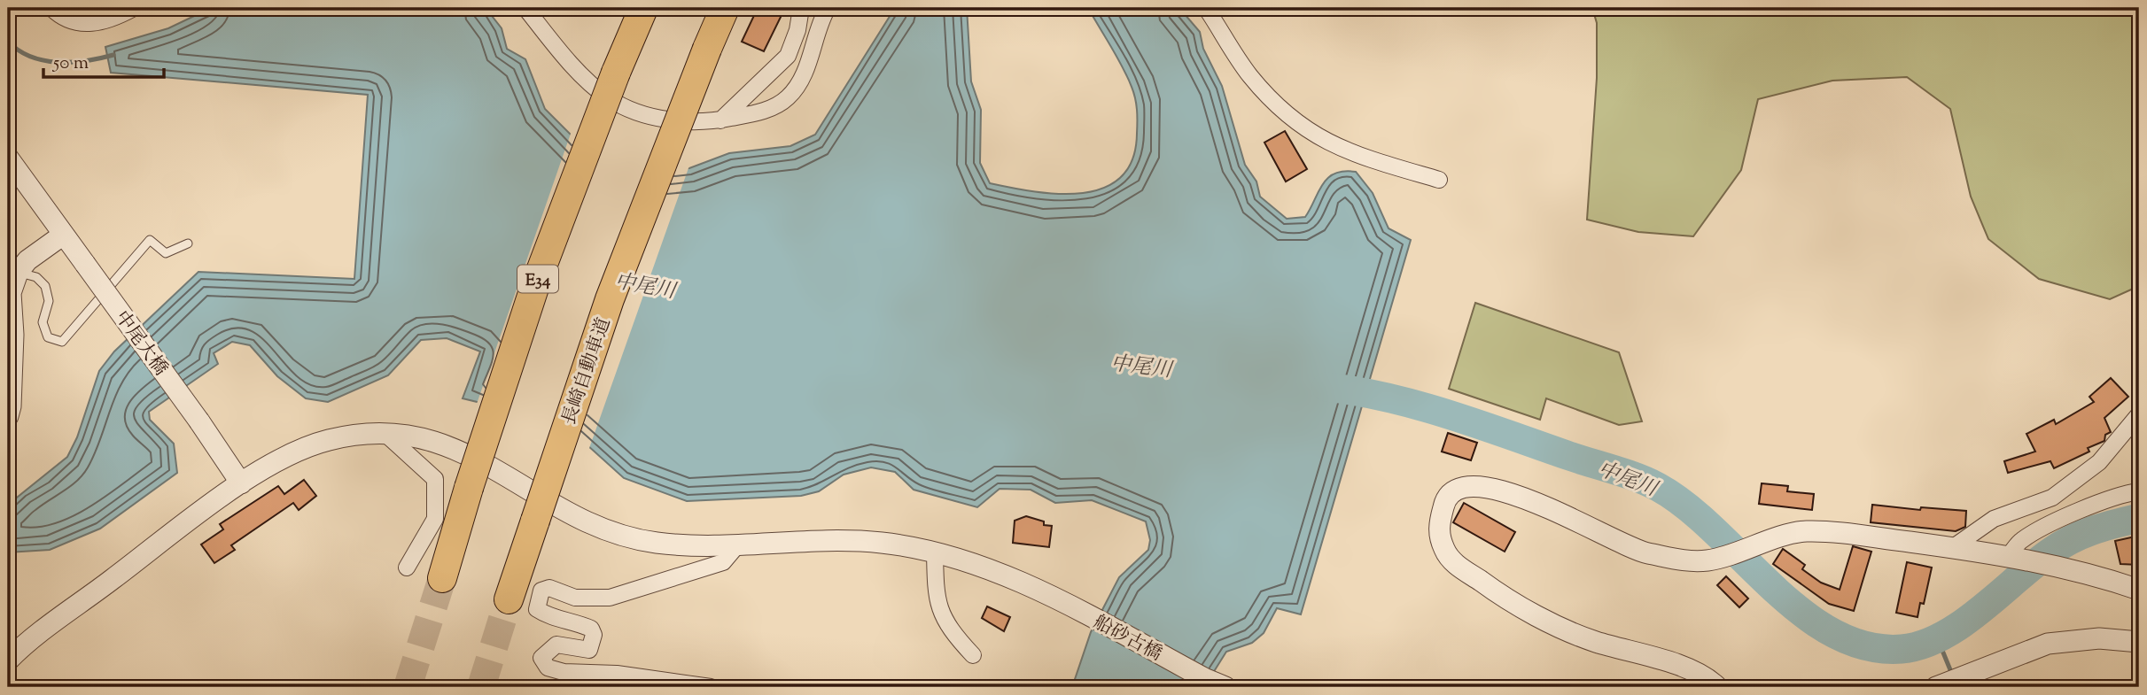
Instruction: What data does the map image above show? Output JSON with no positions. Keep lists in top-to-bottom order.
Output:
{
  "streets": {
    "highway": ["E34", "長崎自動車道"],
    "street": ["中尾大橋", "船砂古橋"]
  },
  "crossings": [
    ["中尾大橋", "船砂古橋"]
  ],
  "water": ["中尾川"],
  "scale_bar": "50 m"
}
